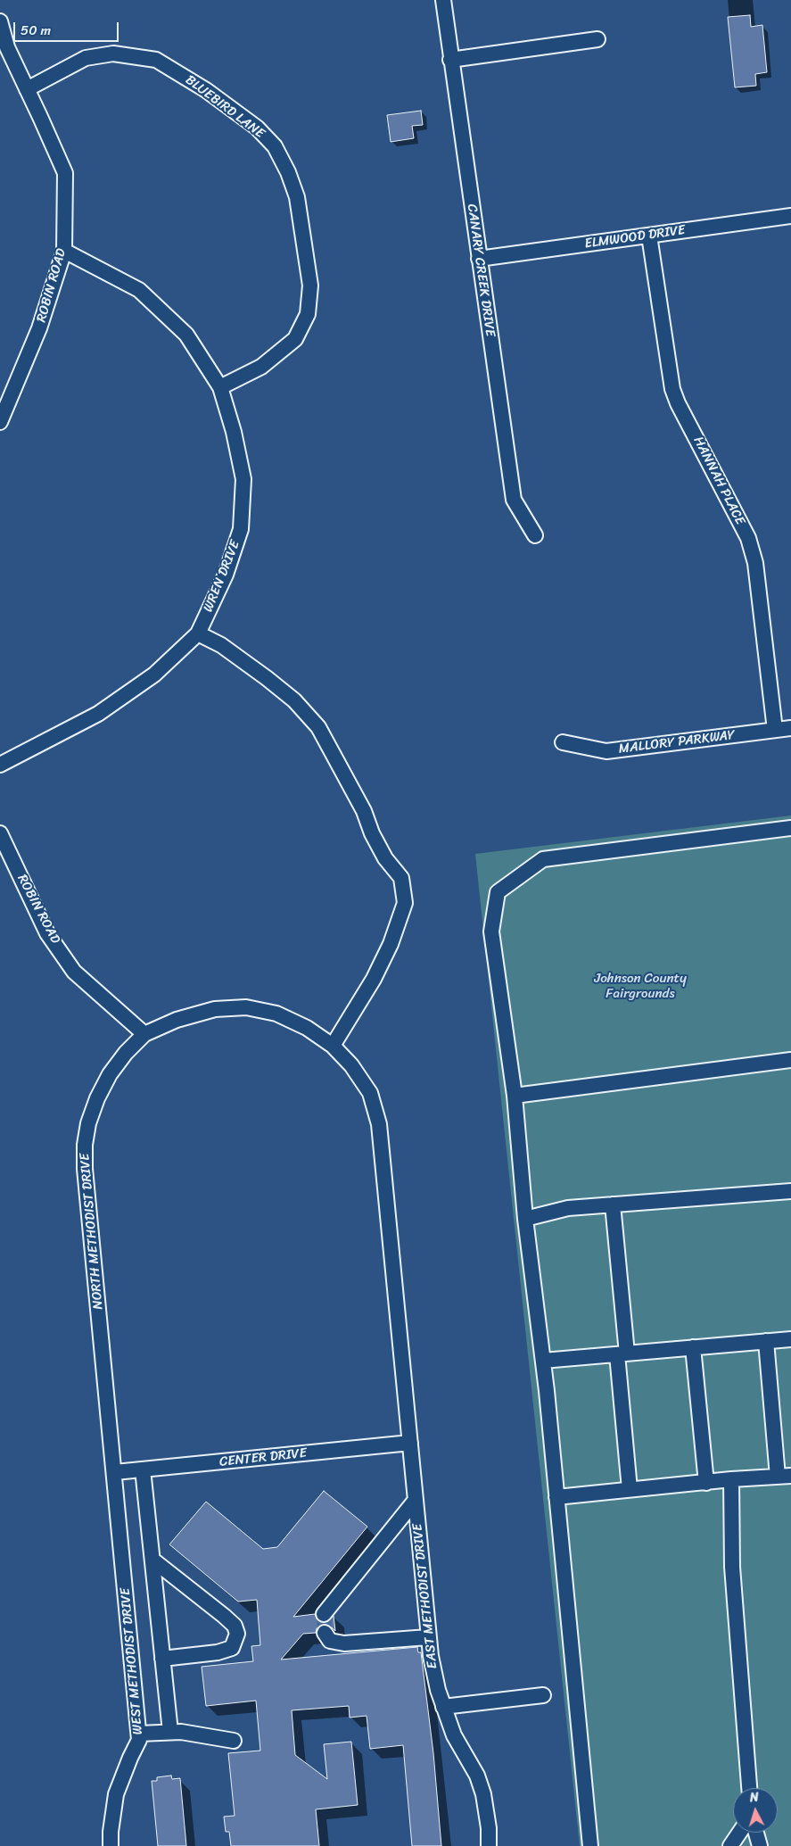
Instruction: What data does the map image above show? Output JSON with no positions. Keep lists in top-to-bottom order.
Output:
{
  "streets": {
    "street": [
      "BLUEBIRD LANE",
      "ELMWOOD DRIVE",
      "CANARY CREEK DRIVE",
      "ROBIN ROAD",
      "HANNAH PLACE",
      "WREN DRIVE",
      "MALLORY PARKWAY",
      "NORTH METHODIST DRIVE",
      "CENTER DRIVE",
      "EAST METHODIST DRIVE",
      "WEST METHODIST DRIVE"
    ]
  },
  "crossings": [
    ["BLUEBIRD LANE", "ROBIN ROAD"],
    ["BLUEBIRD LANE", "WREN DRIVE"],
    ["ELMWOOD DRIVE", "CANARY CREEK DRIVE"],
    ["ELMWOOD DRIVE", "HANNAH PLACE"],
    ["ROBIN ROAD", "WREN DRIVE"],
    ["ROBIN ROAD", "NORTH METHODIST DRIVE"],
    ["HANNAH PLACE", "MALLORY PARKWAY"],
    ["NORTH METHODIST DRIVE", "CENTER DRIVE"],
    ["NORTH METHODIST DRIVE", "EAST METHODIST DRIVE"],
    ["NORTH METHODIST DRIVE", "WEST METHODIST DRIVE"],
    ["CENTER DRIVE", "EAST METHODIST DRIVE"],
    ["CENTER DRIVE", "WEST METHODIST DRIVE"]
  ],
  "parks": ["Johnson County Fairgrounds"],
  "scale_bar": "50 m",
  "north": "top"
}
